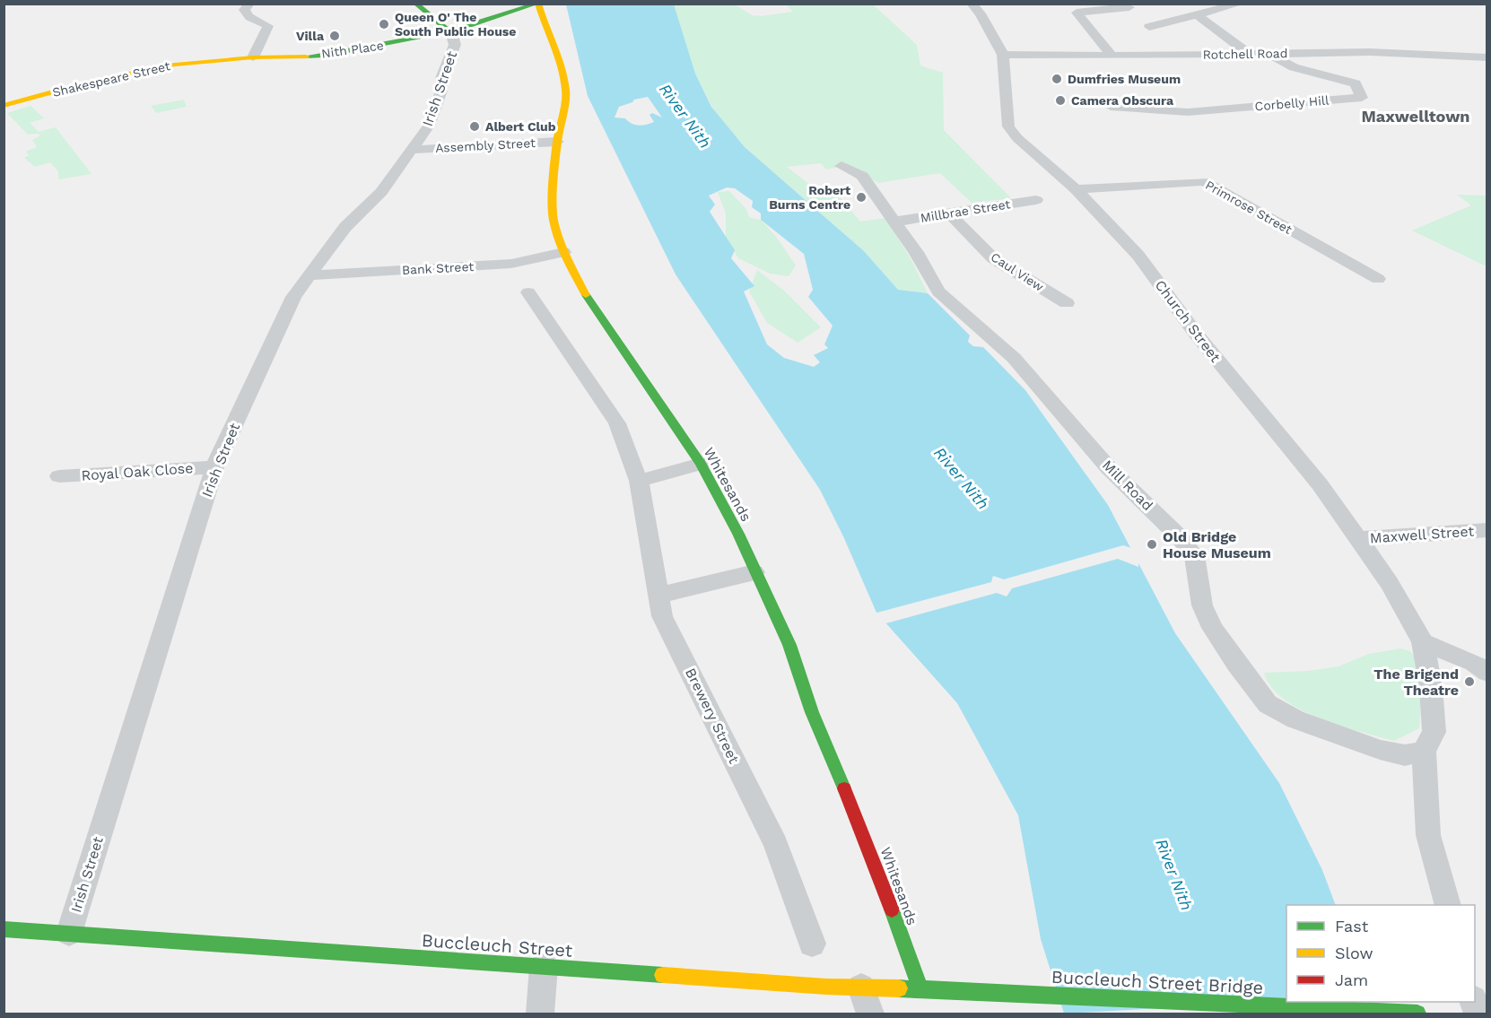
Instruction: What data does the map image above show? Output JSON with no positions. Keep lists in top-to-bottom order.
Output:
{
  "streets": {
    "main road": [
      "Nith Place",
      "Shakespeare Street",
      "Whitesands",
      "Buccleuch Street",
      "Buccleuch Street Bridge"
    ],
    "street": [
      "Rotchell Road",
      "Irish Street",
      "Corbelly Hill",
      "Assembly Street",
      "Primrose Street",
      "Millbrae Street",
      "Bank Street",
      "Caul View",
      "Church Street",
      "Royal Oak Close",
      "Mill Road",
      "Maxwell Street",
      "Brewery Street"
    ]
  },
  "crossings": [
    ["Nith Place", "Shakespeare Street"],
    ["Nith Place", "Irish Street"],
    ["Nith Place", "Whitesands"],
    ["Rotchell Road", "Corbelly Hill"],
    ["Rotchell Road", "Church Street"],
    ["Irish Street", "Assembly Street"],
    ["Irish Street", "Bank Street"],
    ["Irish Street", "Royal Oak Close"],
    ["Irish Street", "Buccleuch Street"],
    ["Assembly Street", "Whitesands"],
    ["Primrose Street", "Church Street"],
    ["Millbrae Street", "Caul View"],
    ["Millbrae Street", "Mill Road"],
    ["Bank Street", "Whitesands"],
    ["Church Street", "Mill Road"],
    ["Church Street", "Maxwell Street"],
    ["Whitesands", "Buccleuch Street"],
    ["Buccleuch Street", "Buccleuch Street Bridge"]
  ],
  "districts": ["Maxwelltown"],
  "water": ["River Nith"],
  "places": [
    "Queen O' The South Public House",
    "Villa",
    "Dumfries Museum",
    "Camera Obscura",
    "Albert Club",
    "Robert Burns Centre",
    "Old Bridge House Museum",
    "The Brigend Theatre"
  ],
  "legend": ["Fast", "Slow", "Jam"]
}
